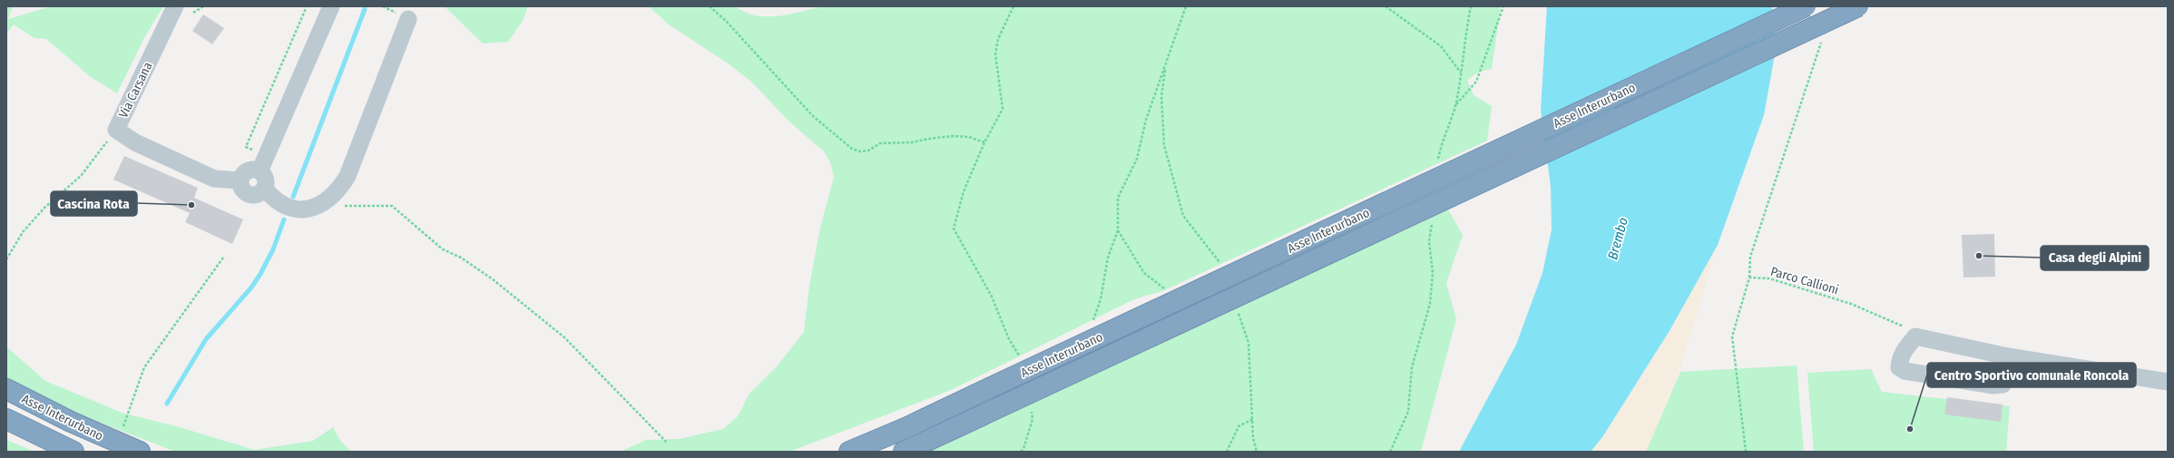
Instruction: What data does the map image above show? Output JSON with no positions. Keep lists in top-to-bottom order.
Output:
{
  "streets": {
    "highway": ["Asse Interurbano"],
    "street": ["Via Carsana"],
    "path": ["Parco Callioni"]
  },
  "water": ["Brembo"],
  "places": ["Cascina Rota", "Casa degli Alpini", "Centro Sportivo comunale Roncola"]
}
